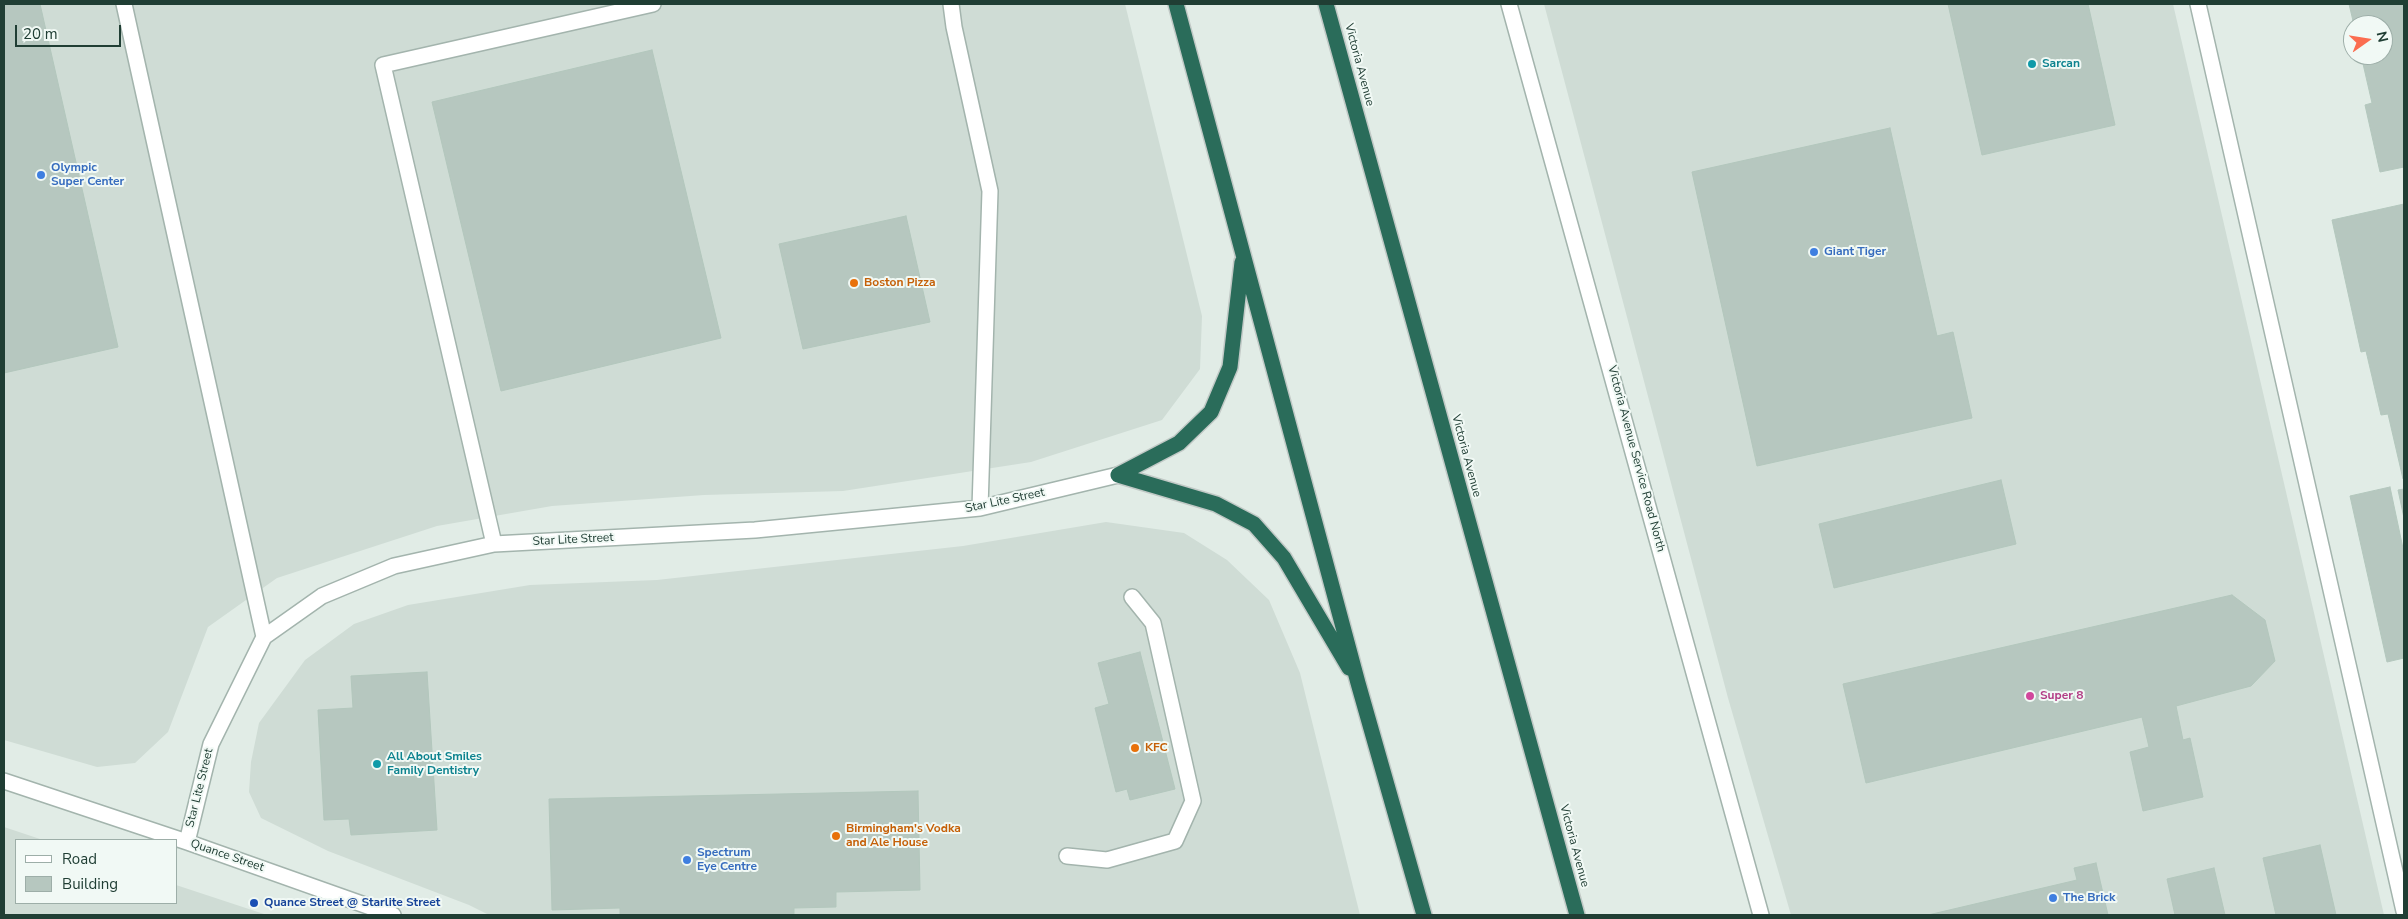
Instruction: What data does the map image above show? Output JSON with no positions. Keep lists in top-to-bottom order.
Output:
{
  "streets": {
    "highway": ["Victoria Avenue"],
    "street": ["Victoria Avenue Service Road North", "Star Lite Street", "Quance Street"]
  },
  "crossings": [
    ["Star Lite Street", "Quance Street"]
  ],
  "places": [
    "Sarcan",
    "Olympic Super Center",
    "Giant Tiger",
    "Boston Pizza",
    "Super 8",
    "KFC",
    "All About Smiles Family Dentistry",
    "Birmingham's Vodka and Ale House",
    "Spectrum Eye Centre",
    "The Brick",
    "Quance Street @ Starlite Street"
  ],
  "legend": ["Road", "Building"],
  "scale_bar": "20 m",
  "north": "right"
}
